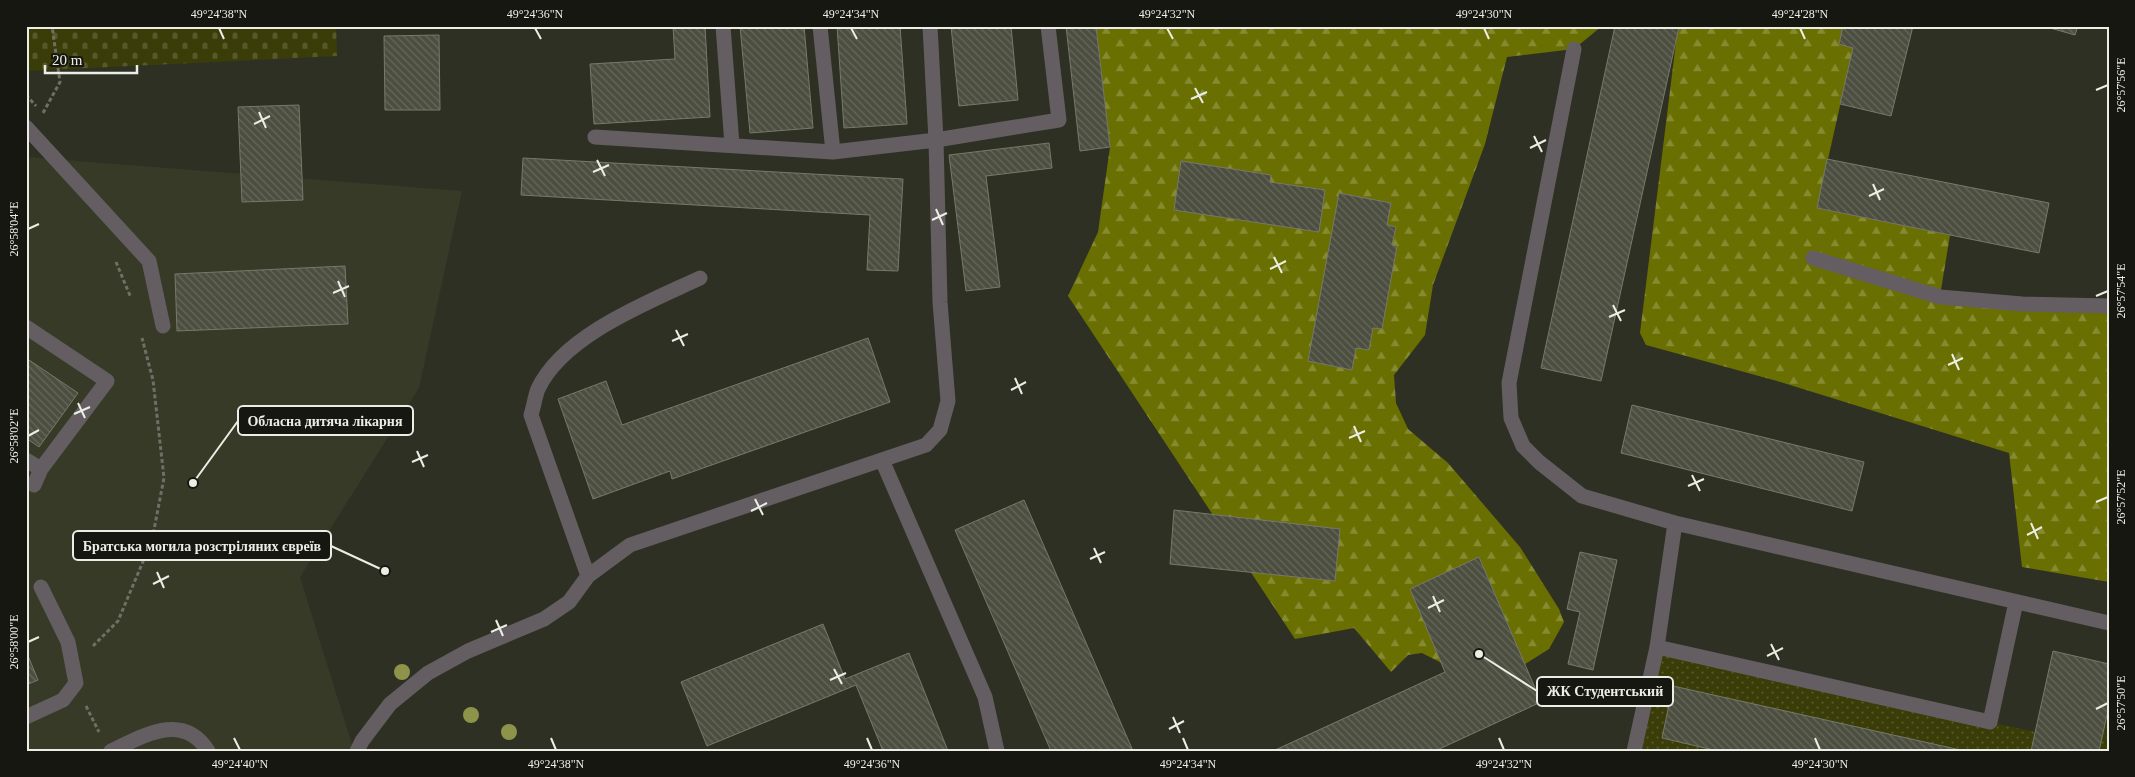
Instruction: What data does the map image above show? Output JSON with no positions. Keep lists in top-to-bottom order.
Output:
{
  "places": ["Обласна дитяча лікарня", "Братська могила розстріляних євреїв", "ЖК Студентський"],
  "scale_bar": "20 m",
  "coordinates": [
    "49°24'38\"N",
    "49°24'36\"N",
    "49°24'34\"N",
    "49°24'32\"N",
    "49°24'30\"N",
    "49°24'28\"N",
    "26°57'56\"E",
    "26°58'04\"E",
    "26°57'54\"E",
    "26°58'02\"E",
    "26°57'52\"E",
    "26°58'00\"E",
    "26°57'50\"E",
    "49°24'40\"N"
  ]
}
